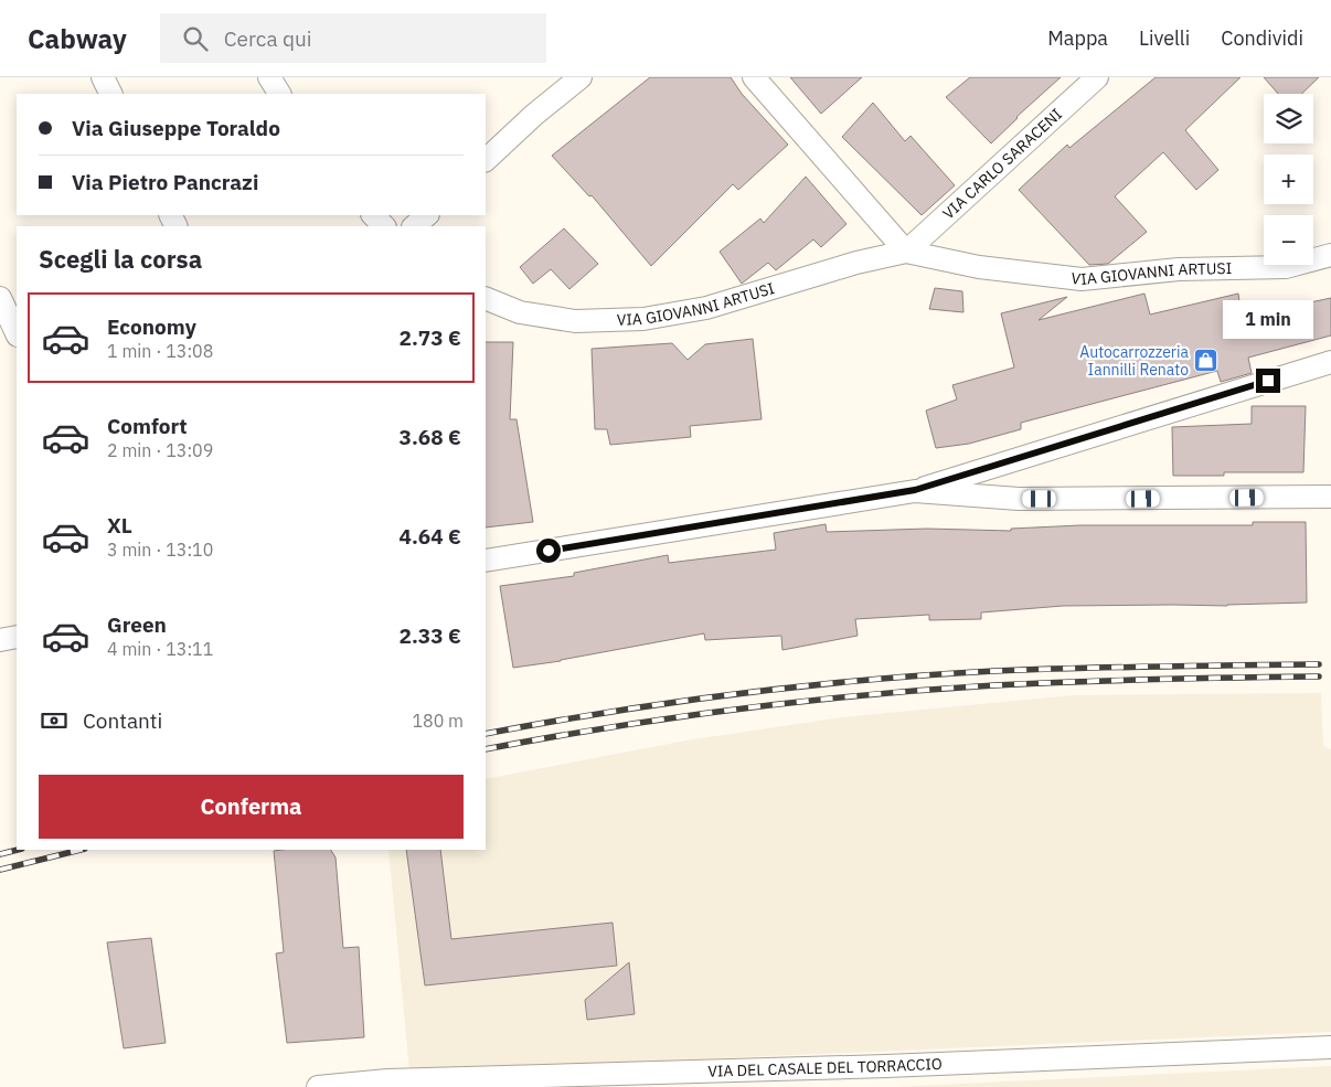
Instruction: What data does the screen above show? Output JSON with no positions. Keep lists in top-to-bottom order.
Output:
{
  "streets": {
    "street": ["VIA CARLO SARACENI", "VIA GIOVANNI ARTUSI", "VIA DEL CASALE DEL TORRACCIO"]
  },
  "crossings": [
    ["VIA CARLO SARACENI", "VIA GIOVANNI ARTUSI"]
  ],
  "places": {
    "shop": ["Autocarrozzeria Iannilli Renato"]
  },
  "page": {
    "header": "Cabway",
    "search": "Cerca qui",
    "nav": ["Mappa", "Livelli", "Condividi"],
    "map_buttons": ["+", "−"],
    "banner": ["Via Giuseppe Toraldo", "Via Pietro Pancrazi"],
    "heading": "Scegli la corsa",
    "list": [
      {
        "name": "Economy",
        "note": "1 min · 13:08",
        "value": "2.73 €"
      },
      {
        "name": "Comfort",
        "note": "2 min · 13:09",
        "value": "3.68 €"
      },
      {
        "name": "XL",
        "note": "3 min · 13:10",
        "value": "4.64 €"
      },
      {
        "name": "Green",
        "note": "4 min · 13:11",
        "value": "2.33 €"
      }
    ],
    "bubble": "1 min",
    "pay": ["Contanti", "180 m"],
    "buttons": "Conferma"
  }
}
